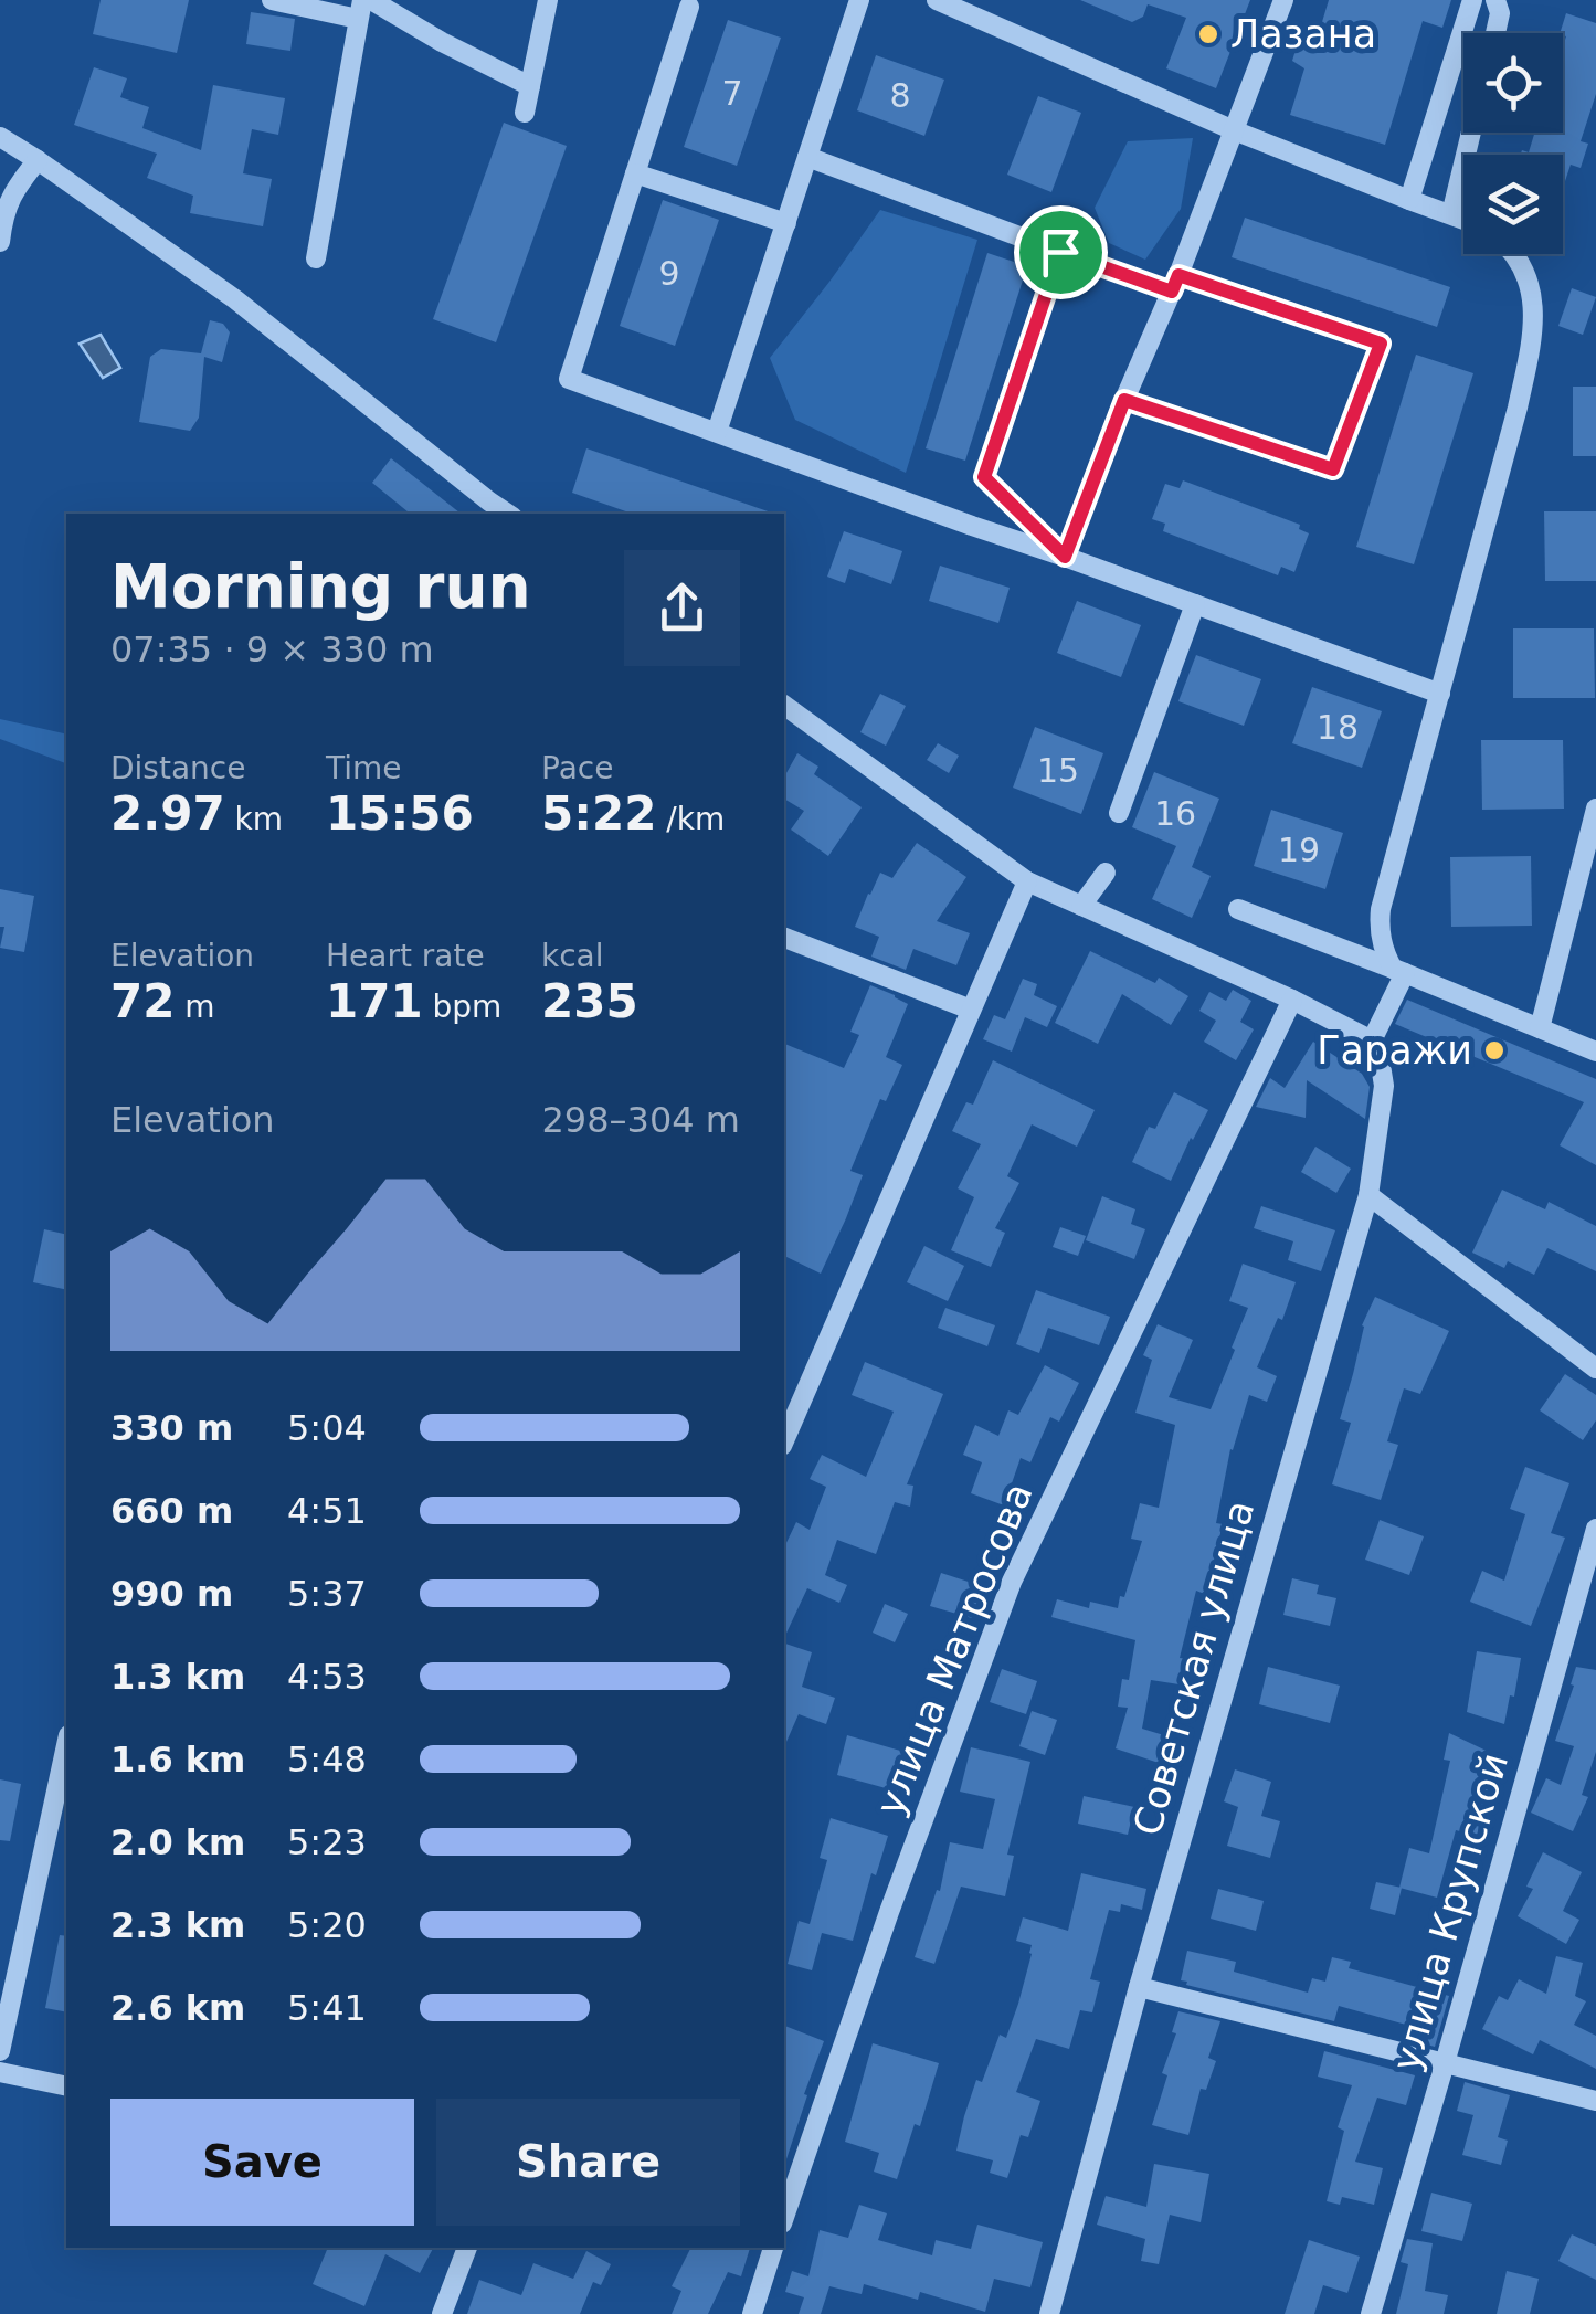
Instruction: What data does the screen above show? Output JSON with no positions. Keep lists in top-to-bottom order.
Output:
{
  "streets": {
    "street": ["улица Матросова", "Советская улица", "улица Крупской"]
  },
  "places": ["Лазана", "Гаражи"],
  "house_numbers": [
    "7",
    "8",
    "9",
    "18",
    "15",
    "16",
    "19"
  ],
  "page": {
    "heading": ["Morning run", "07:35 · 9 × 330 m"],
    "stats": [
      ["Distance", "2.97 km"],
      ["Time", "15:56"],
      ["Pace", "5:22 /km"],
      ["Elevation", "72 m"],
      ["Heart rate", "171 bpm"],
      ["kcal", "235"]
    ],
    "chart": ["Elevation", "298–304 m"],
    "list": [
      {
        "name": "330 m",
        "note": "5:04"
      },
      {
        "name": "660 m",
        "note": "4:51"
      },
      {
        "name": "990 m",
        "note": "5:37"
      },
      {
        "name": "1.3 km",
        "note": "4:53"
      },
      {
        "name": "1.6 km",
        "note": "5:48"
      },
      {
        "name": "2.0 km",
        "note": "5:23"
      },
      {
        "name": "2.3 km",
        "note": "5:20"
      },
      {
        "name": "2.6 km",
        "note": "5:41"
      }
    ],
    "buttons": ["Save", "Share"]
  }
}
